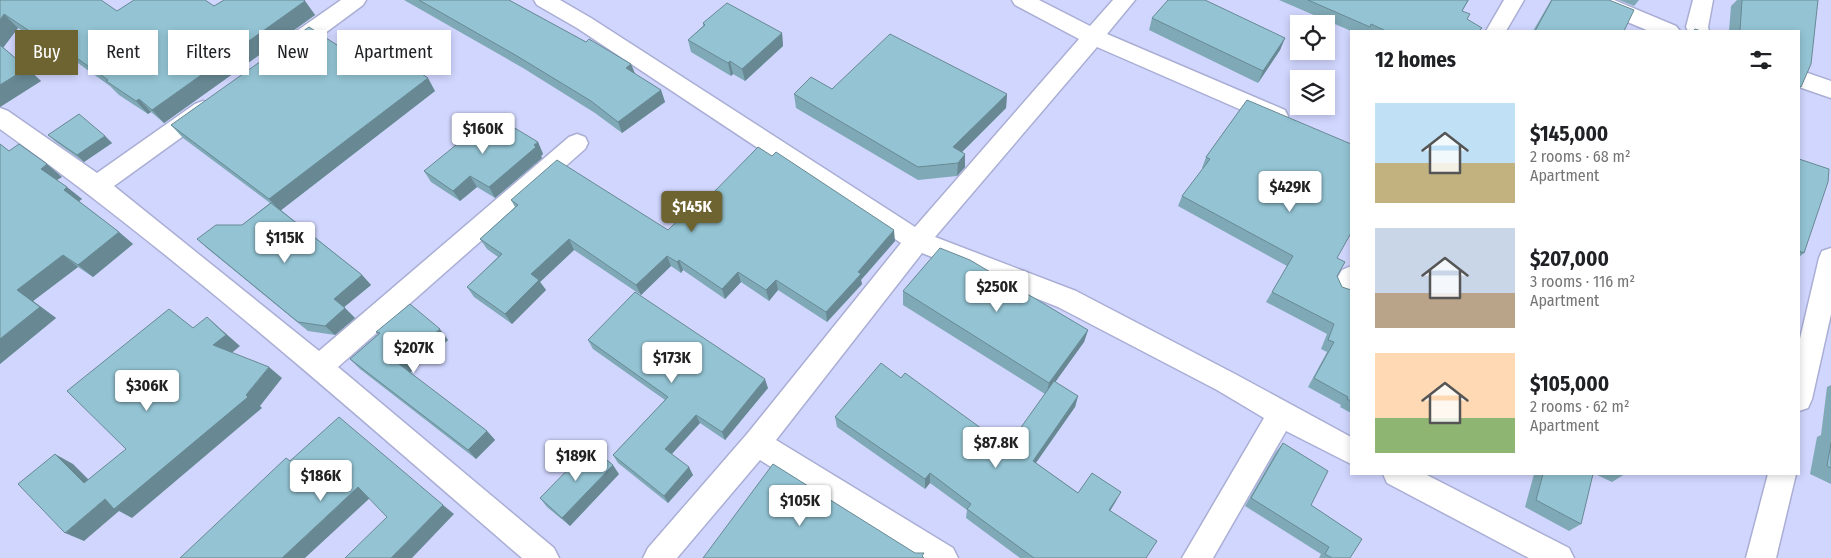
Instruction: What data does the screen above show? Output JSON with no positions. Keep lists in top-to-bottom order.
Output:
{
  "page": {
    "chip": [
      "Buy",
      "Rent",
      "Filters",
      "New",
      "Apartment"
    ],
    "heading": "12 homes",
    "list": [
      {
        "name": "$145,000",
        "note": "2 rooms · 68 m² · Apartment"
      },
      {
        "name": "$207,000",
        "note": "3 rooms · 116 m² · Apartment"
      },
      {
        "name": "$105,000",
        "note": "2 rooms · 62 m² · Apartment"
      }
    ],
    "price": [
      "$160K",
      "$429K",
      "$145K",
      "$115K",
      "$250K",
      "$207K",
      "$173K",
      "$306K",
      "$87.8K",
      "$189K",
      "$186K",
      "$105K"
    ]
  }
}
